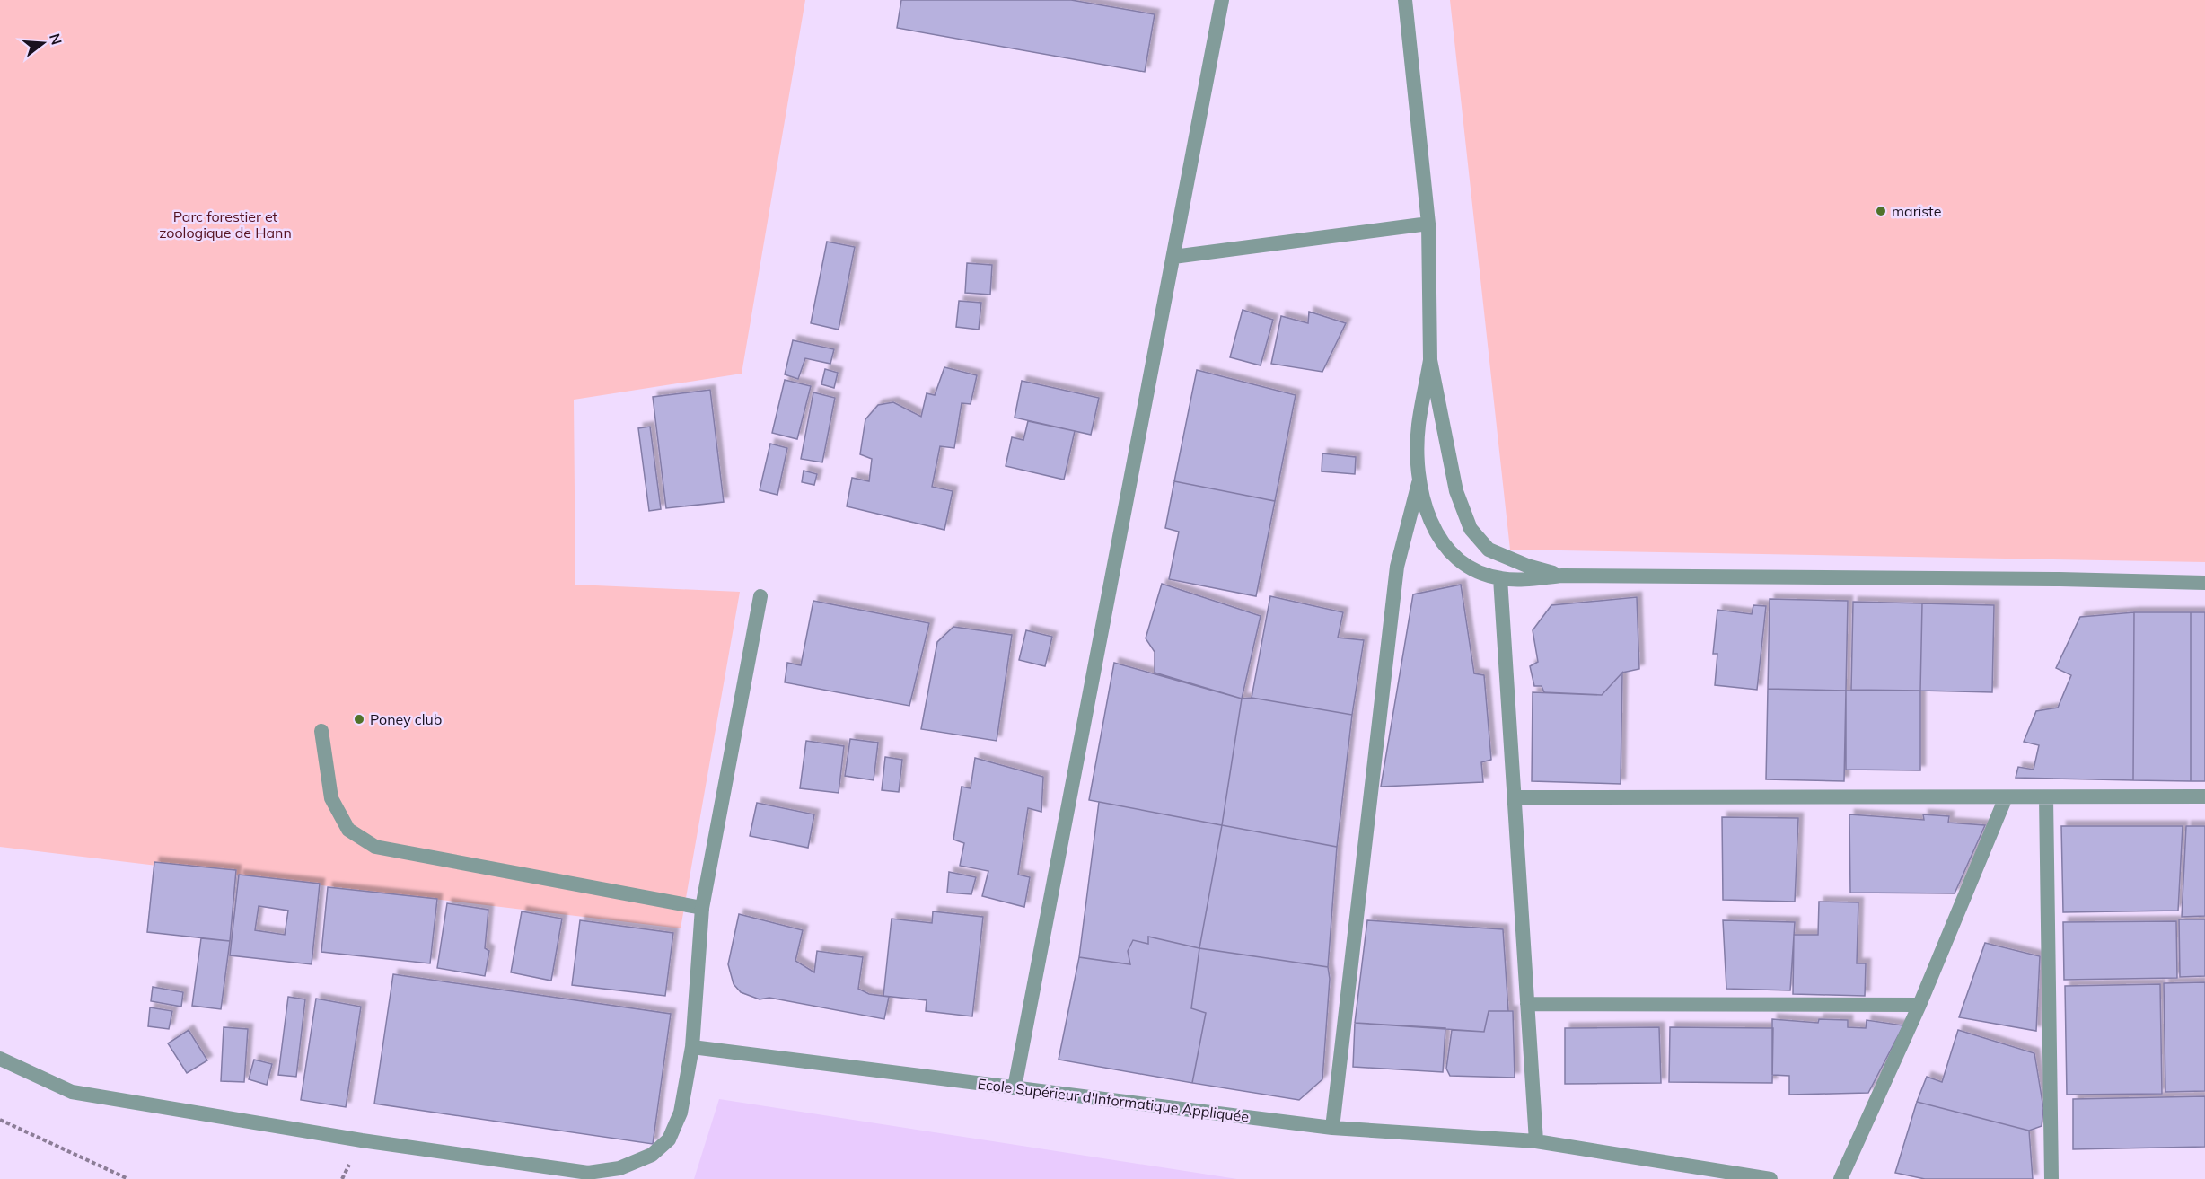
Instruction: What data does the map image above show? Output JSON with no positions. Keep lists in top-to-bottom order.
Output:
{
  "streets": {
    "street": ["Ecole Supérieur d'Informatique Appliquée"]
  },
  "parks": ["Parc forestier et zoologique de Hann"],
  "places": ["mariste", "Poney club"],
  "north": "right"
}
